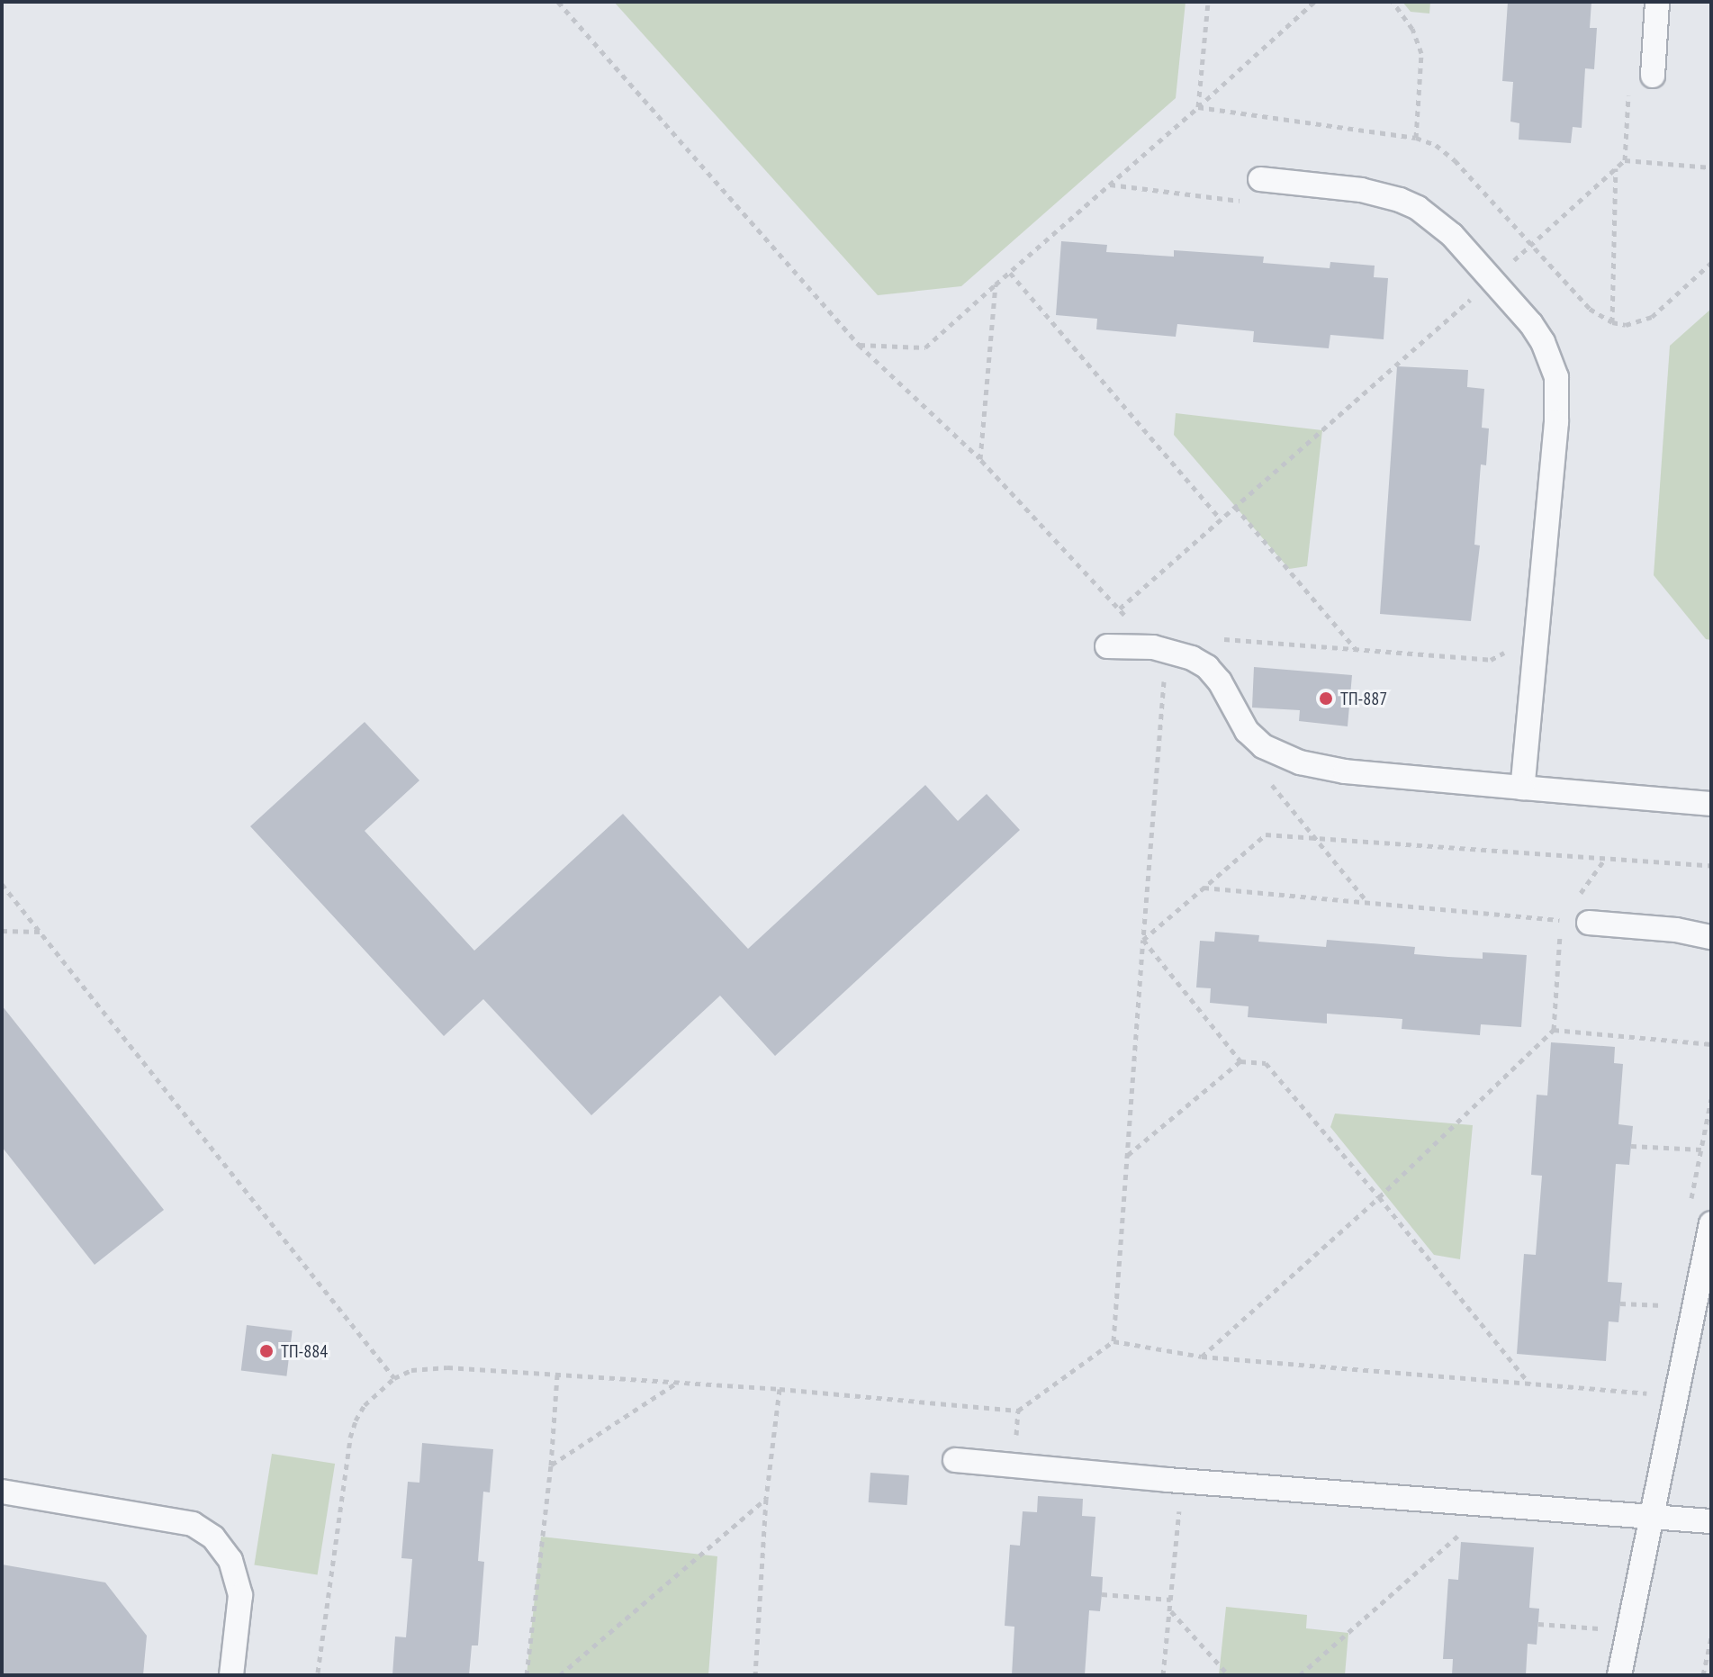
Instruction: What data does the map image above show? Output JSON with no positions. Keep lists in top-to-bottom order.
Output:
{
  "places": ["ТП-887", "ТП-884"]
}
